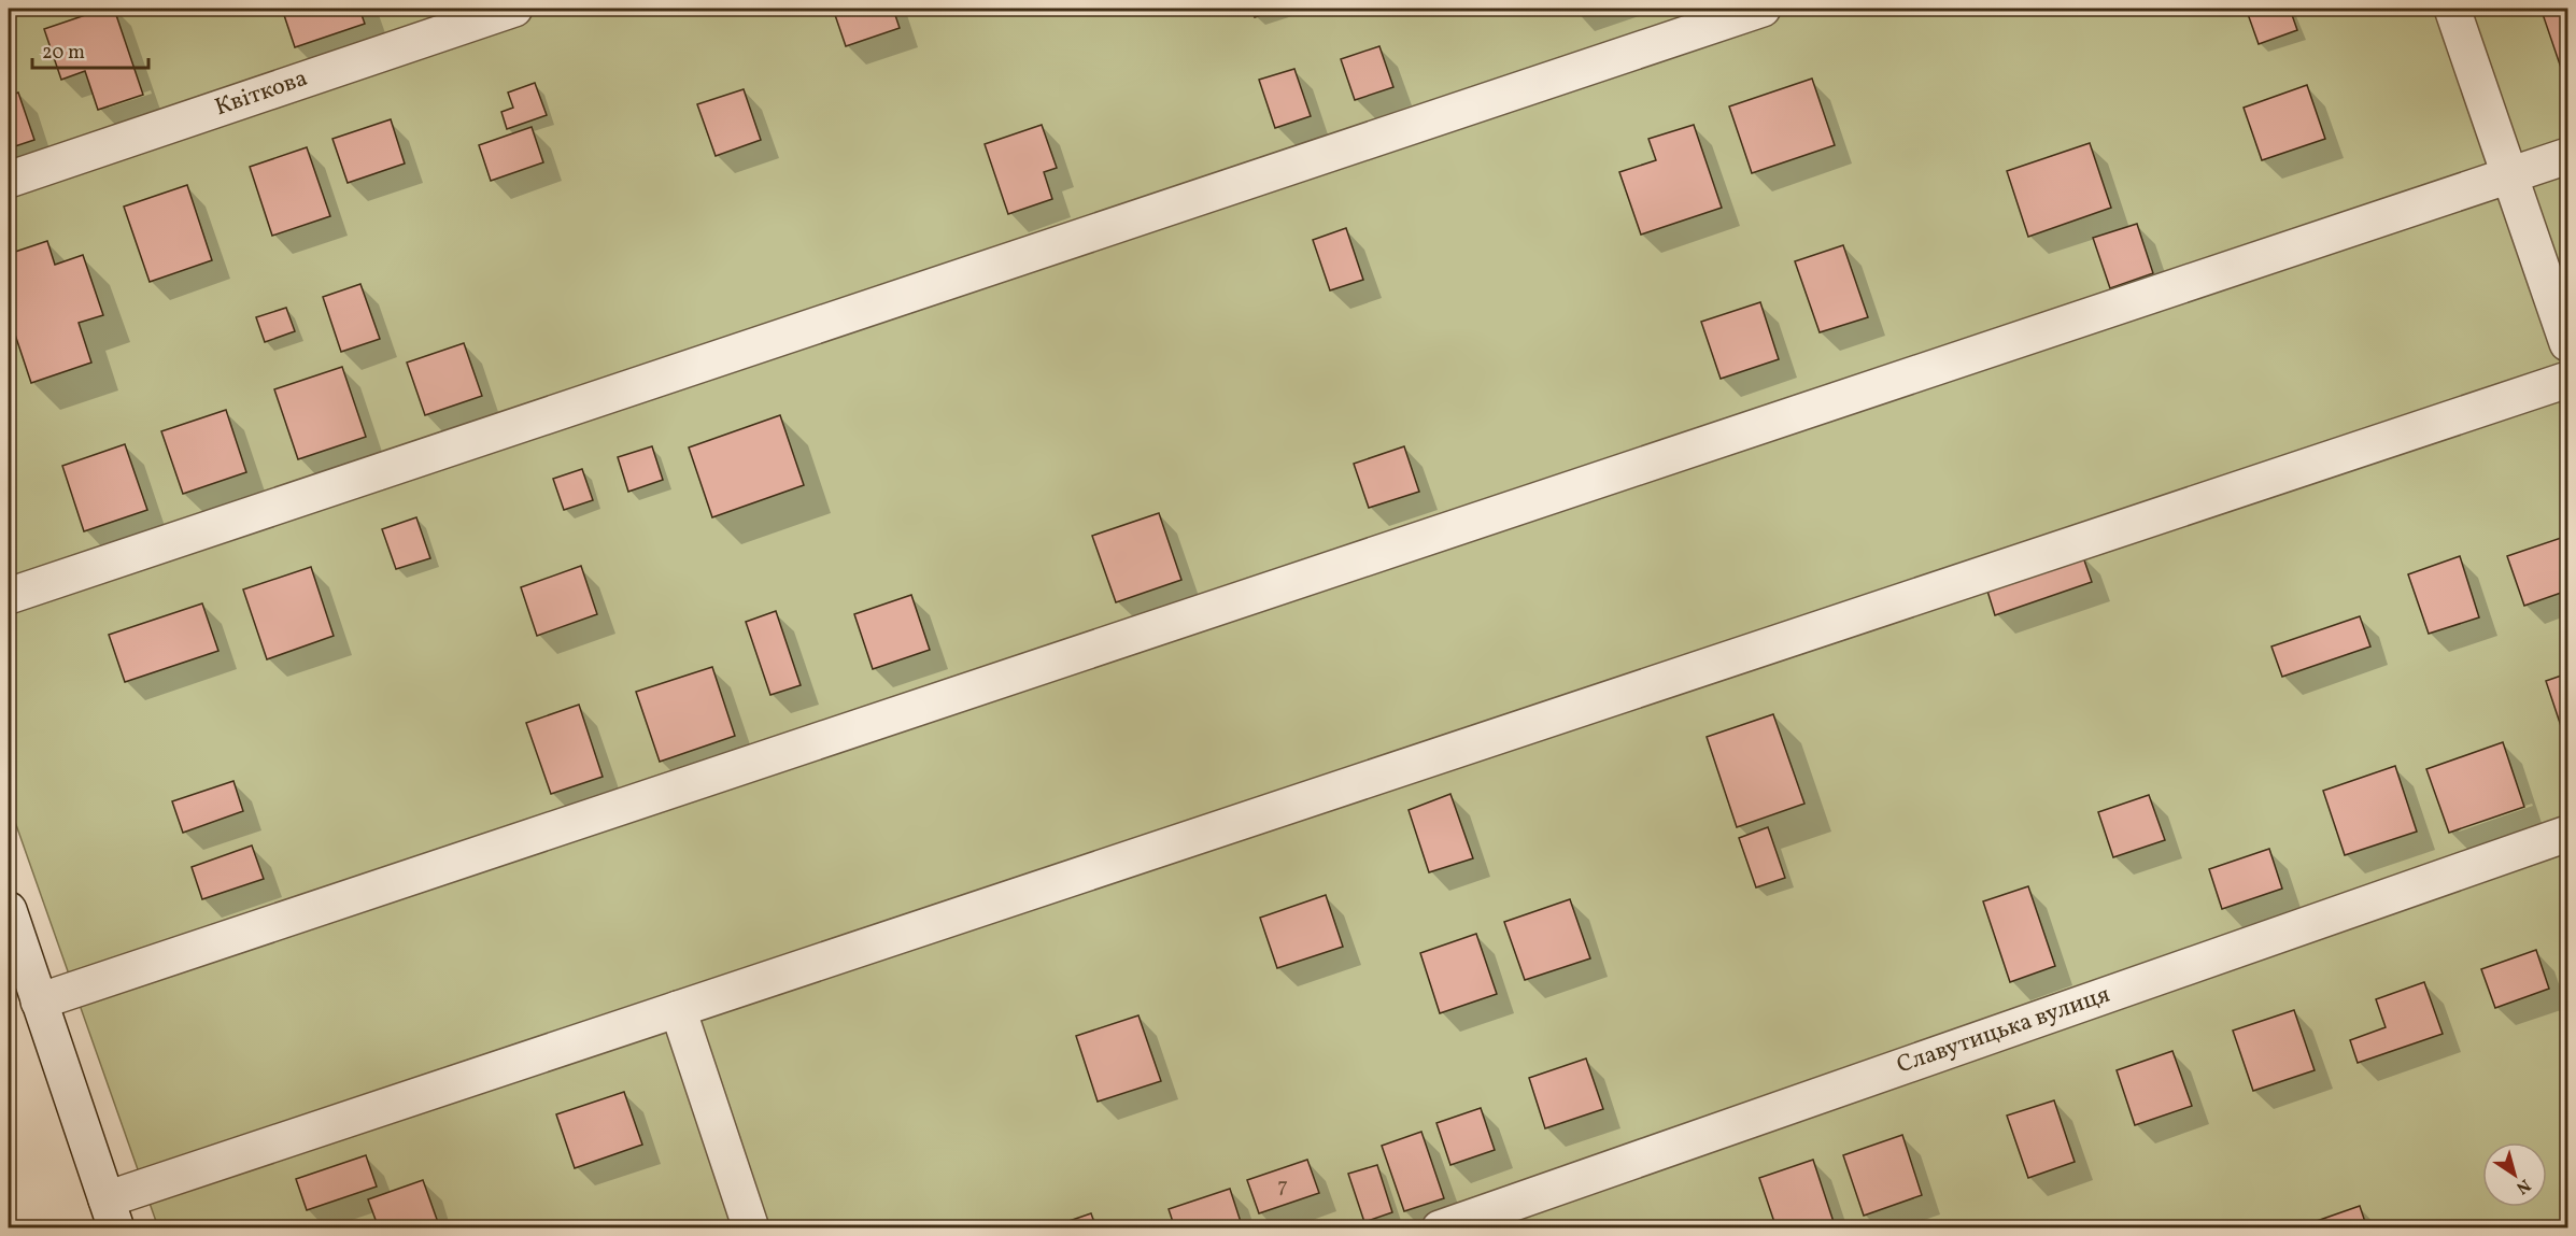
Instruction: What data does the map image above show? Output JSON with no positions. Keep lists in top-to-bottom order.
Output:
{
  "streets": {
    "street": ["Квіткова", "Славутицька вулиця"]
  },
  "house_numbers": ["7"],
  "scale_bar": "20 m",
  "north": "bottom right"
}
